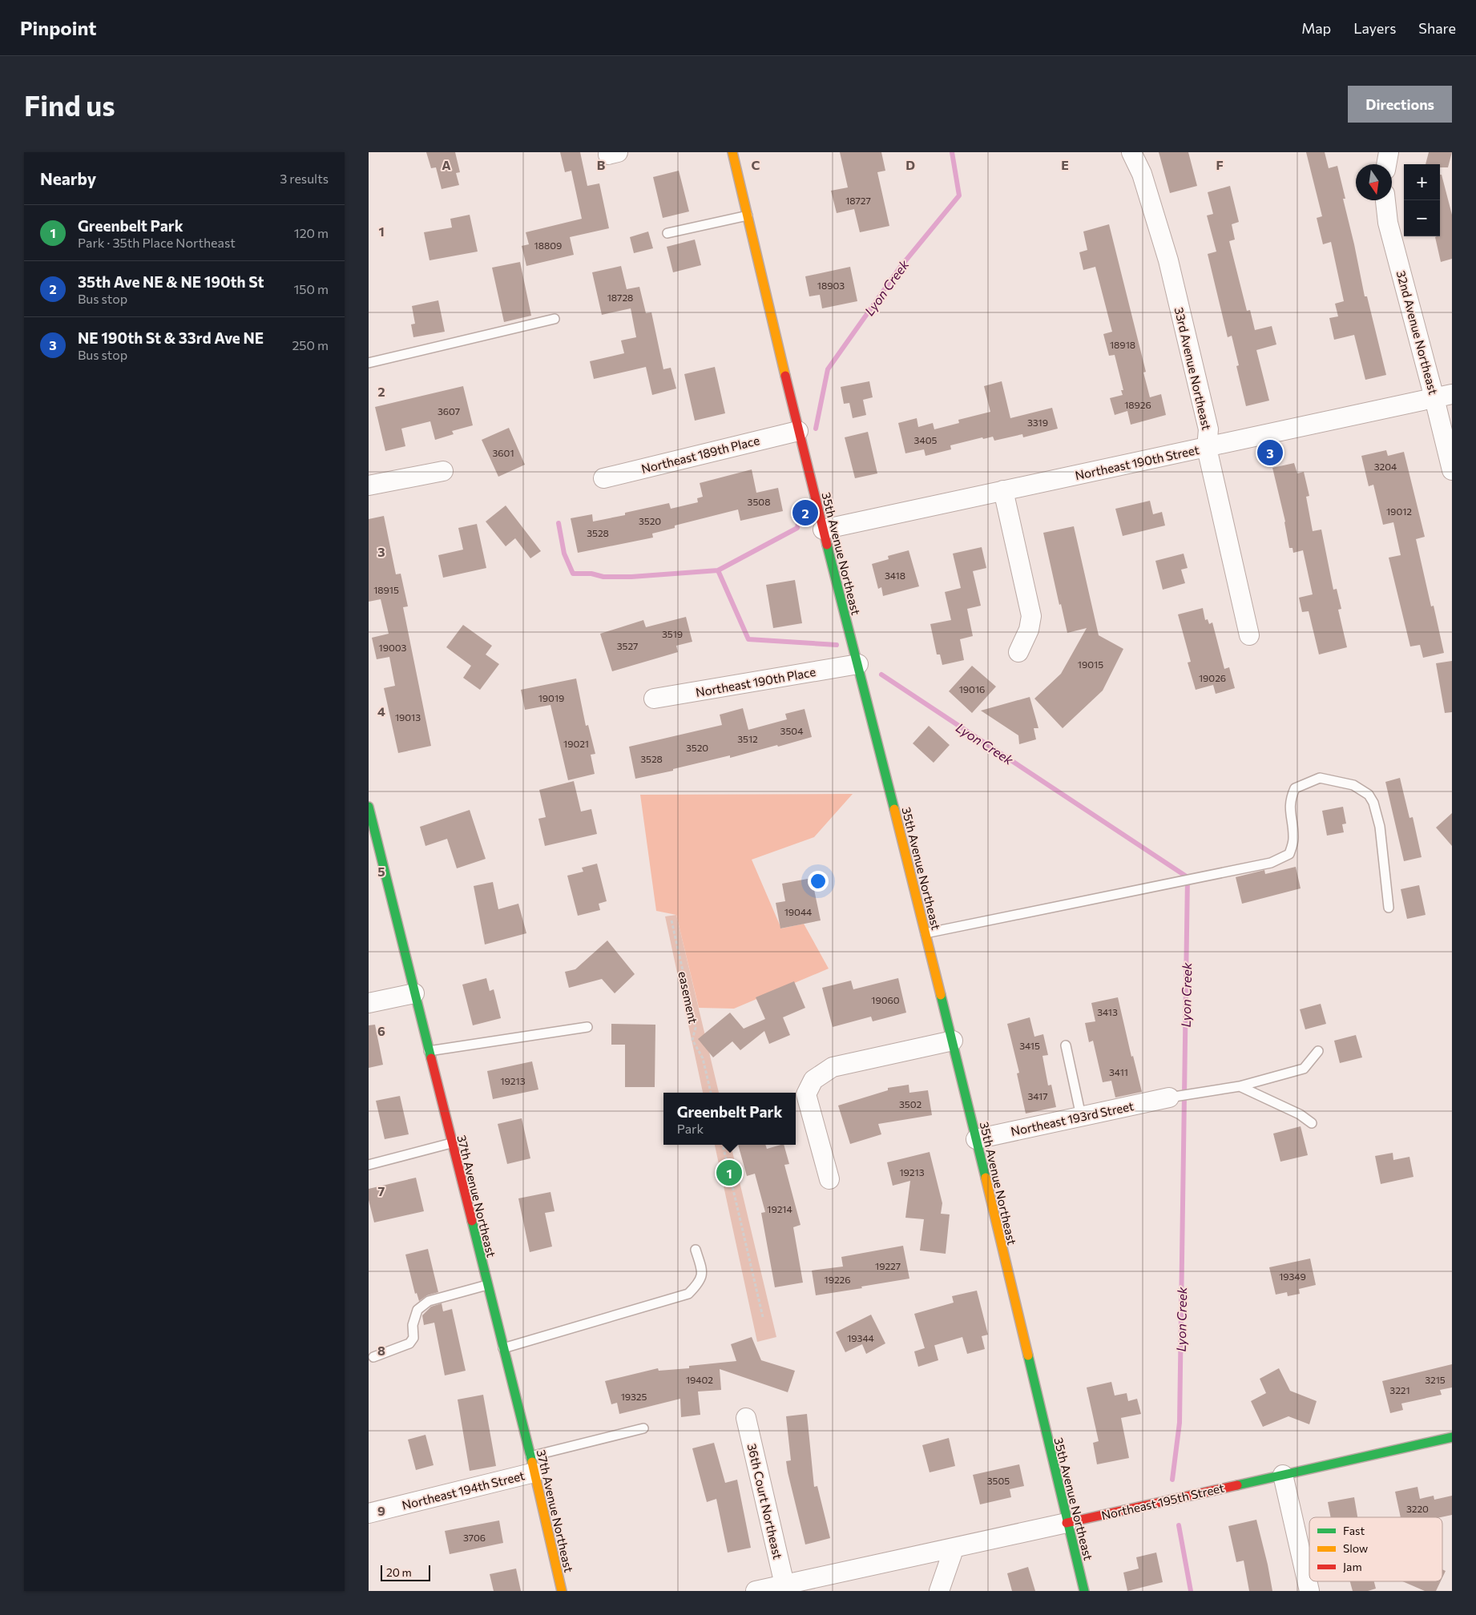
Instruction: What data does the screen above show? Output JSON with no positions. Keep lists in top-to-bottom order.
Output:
{
  "streets": {
    "street": [
      "32nd Avenue Northeast",
      "33rd Avenue Northeast",
      "Northeast 189th Place",
      "Northeast 190th Street",
      "35th Avenue Northeast",
      "Northeast 190th Place",
      "Northeast 193rd Street",
      "37th Avenue Northeast",
      "Northeast 194th Street",
      "36th Court Northeast",
      "Northeast 195th Street"
    ],
    "path": ["easement"]
  },
  "crossings": [
    ["32nd Avenue Northeast", "Northeast 190th Street"],
    ["33rd Avenue Northeast", "Northeast 190th Street"],
    ["Northeast 189th Place", "35th Avenue Northeast"],
    ["Northeast 190th Street", "35th Avenue Northeast"],
    ["35th Avenue Northeast", "Northeast 190th Place"],
    ["35th Avenue Northeast", "Northeast 193rd Street"],
    ["35th Avenue Northeast", "Northeast 195th Street"],
    ["37th Avenue Northeast", "Northeast 194th Street"],
    ["36th Court Northeast", "Northeast 195th Street"]
  ],
  "water": ["Lyon Creek"],
  "house_numbers": [
    "18727",
    "18809",
    "18903",
    "18728",
    "18918",
    "18926",
    "3607",
    "3319",
    "3405",
    "3601",
    "3204",
    "3508",
    "19012",
    "3520",
    "3528",
    "3418",
    "18915",
    "3519",
    "3527",
    "19003",
    "19015",
    "19026",
    "19016",
    "19019",
    "19013",
    "3504",
    "3512",
    "19021",
    "3520",
    "3528",
    "19044",
    "19060",
    "3413",
    "3415",
    "3411",
    "19213",
    "3417",
    "3502",
    "19213",
    "19214",
    "19227",
    "19349",
    "19226",
    "19344",
    "19402",
    "3215",
    "3221",
    "19325",
    "3505",
    "3220",
    "3706"
  ],
  "legend": ["Fast", "Slow", "Jam"],
  "scale_bar": "20 m",
  "north": "bottom",
  "page": {
    "header": "Pinpoint",
    "nav": ["Map", "Layers", "Share"],
    "buttons": "Directions",
    "title": "Find us",
    "heading": ["Nearby", "3 results"],
    "map_buttons": ["+", "−"],
    "list": [
      {
        "mark": "1",
        "name": "Greenbelt Park",
        "note": "Park · 35th Place Northeast",
        "value": "120 m"
      },
      {
        "mark": "2",
        "name": "35th Ave NE & NE 190th St",
        "note": "Bus stop",
        "value": "150 m"
      },
      {
        "mark": "3",
        "name": "NE 190th St & 33rd Ave NE",
        "note": "Bus stop",
        "value": "250 m"
      }
    ],
    "pins": ["3", "2", "1"],
    "popup": ["Greenbelt Park", "Park"],
    "scale": "20 m"
  },
  "grid": {
    "columns": [
      "A",
      "B",
      "C",
      "D",
      "E",
      "F"
    ],
    "rows": [
      "1",
      "2",
      "3",
      "4",
      "5",
      "6",
      "7",
      "8",
      "9"
    ]
  }
}
